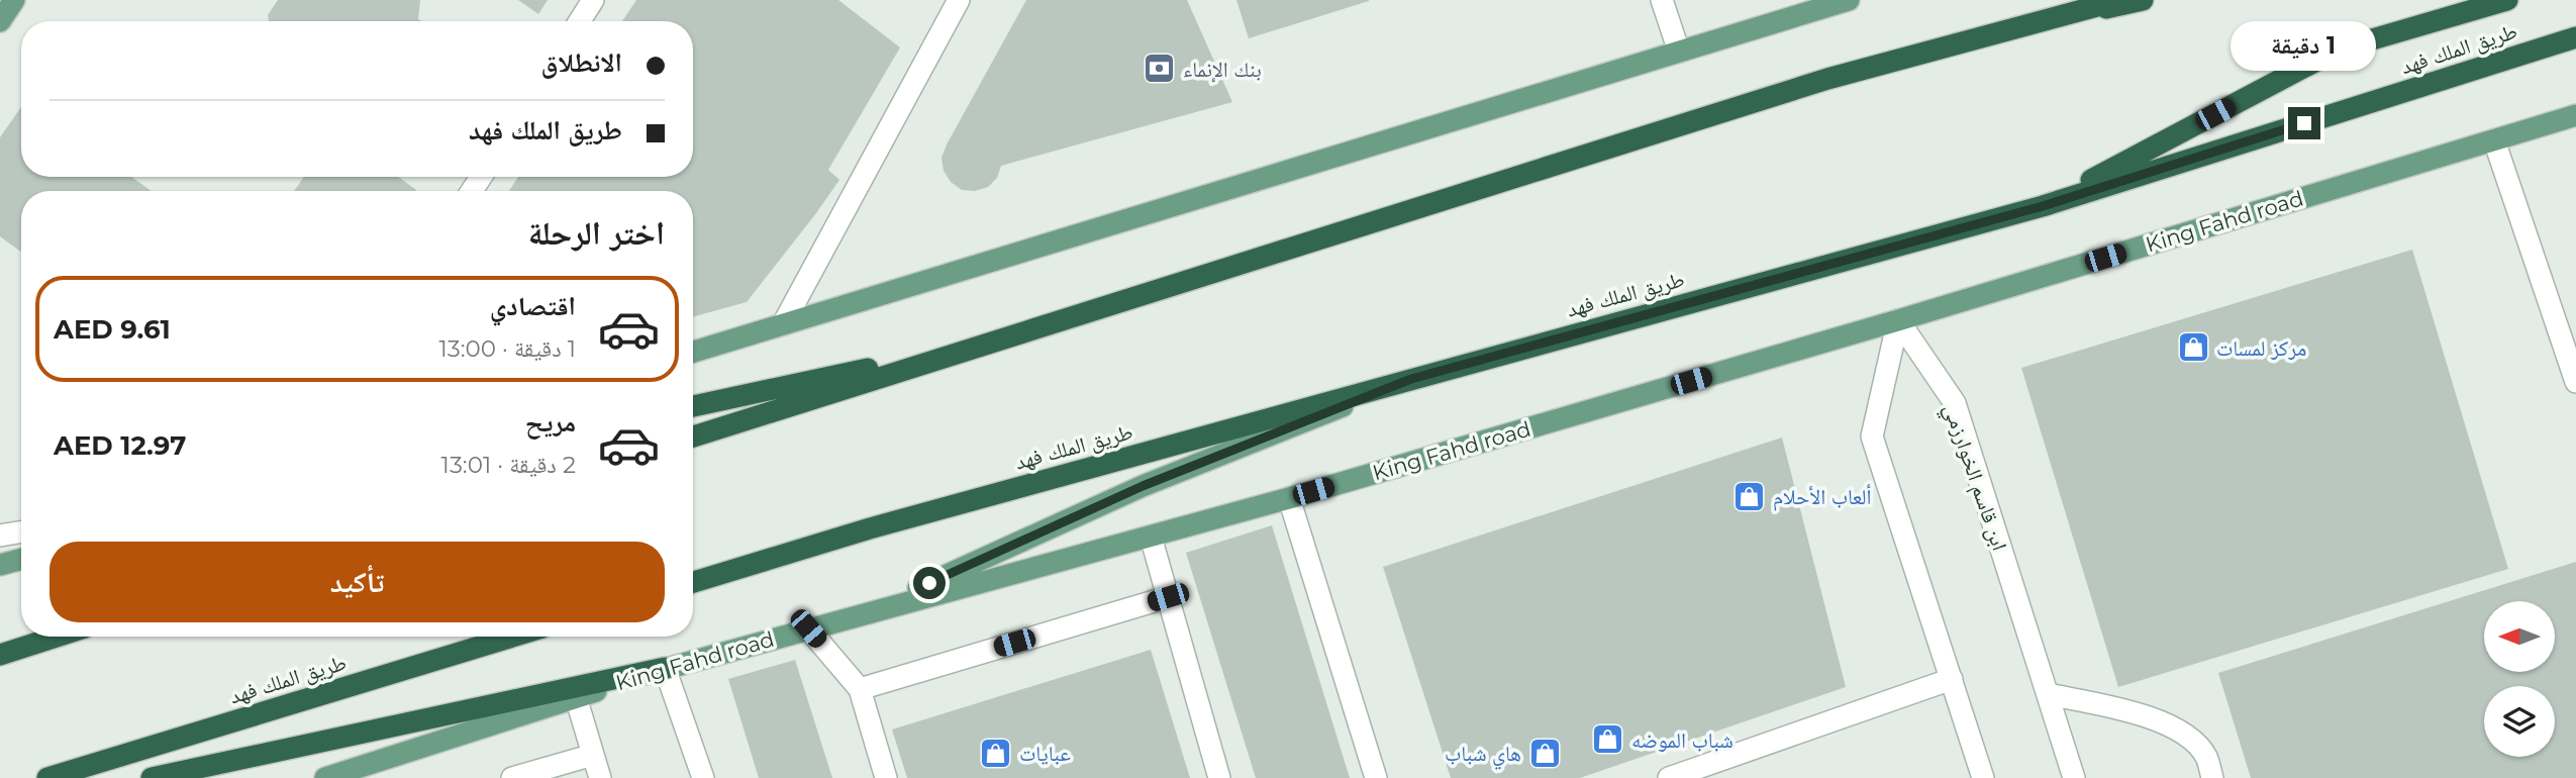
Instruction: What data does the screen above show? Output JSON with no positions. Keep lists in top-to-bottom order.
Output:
{
  "streets": {
    "highway": ["طريق الملك فهد"],
    "main road": ["King Fahd road"],
    "street": ["ابن قاسم الخوارزمي"]
  },
  "crossings": [
    ["King Fahd road", "ابن قاسم الخوارزمي"]
  ],
  "places": {
    "bank": ["بنك الإنماء"],
    "shop": [
      "مركز لمسات",
      "ألعاب الأحلام",
      "شباب الموضه",
      "عبايات",
      "هاي شباب"
    ]
  },
  "north": "left",
  "page": {
    "bubble": "1 دقيقة",
    "banner": ["الانطلاق", "طريق الملك فهد"],
    "heading": "اختر الرحلة",
    "list": [
      {
        "name": "اقتصادي",
        "note": "1 دقيقة · 13:00",
        "value": "AED 9.61"
      },
      {
        "name": "مريح",
        "note": "2 دقيقة · 13:01",
        "value": "AED 12.97"
      }
    ],
    "buttons": "تأكيد"
  }
}
